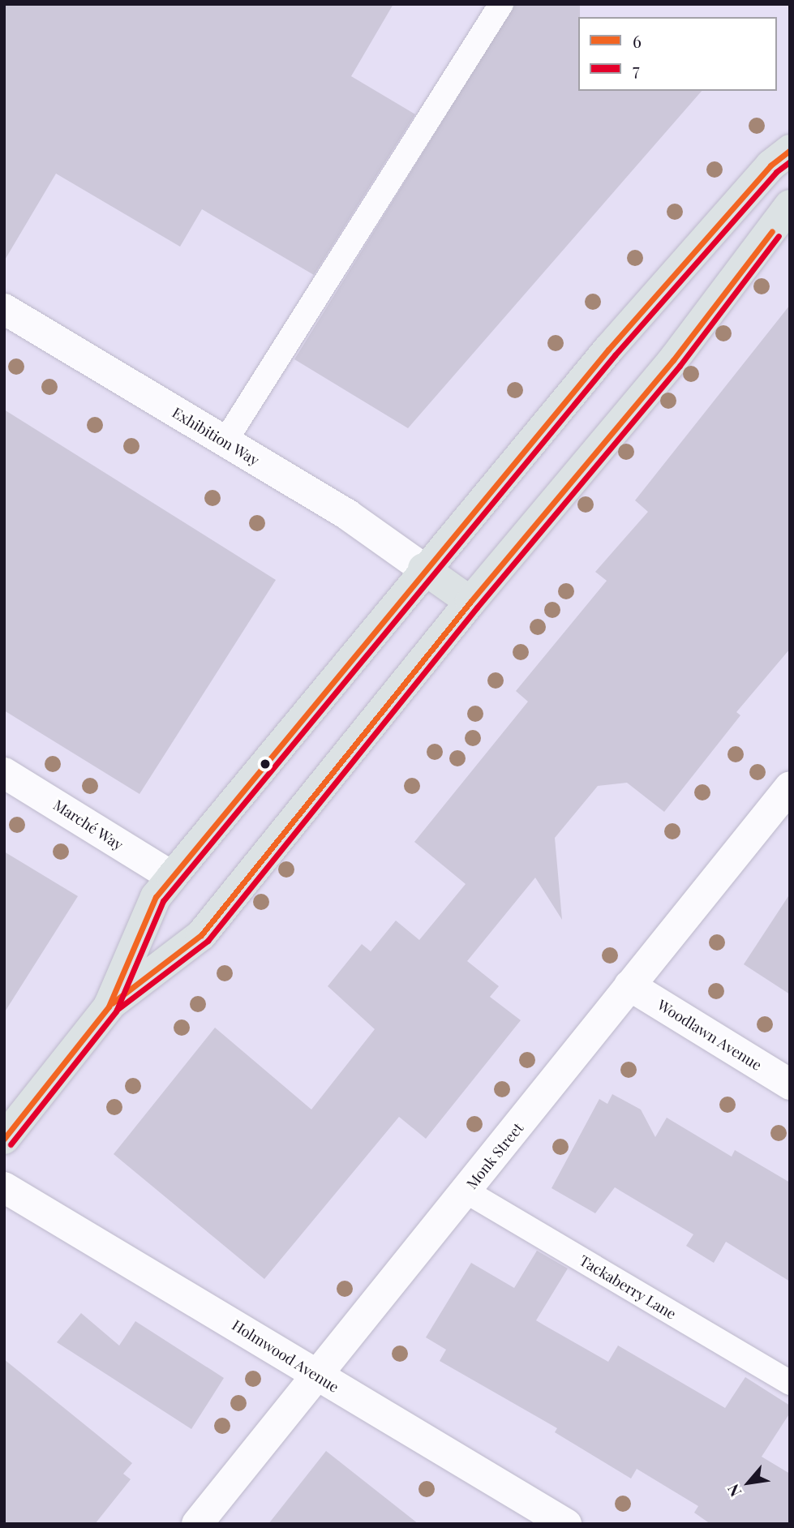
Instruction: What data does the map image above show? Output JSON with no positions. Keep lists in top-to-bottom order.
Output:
{
  "streets": {
    "street": [
      "Exhibition Way",
      "Marché Way",
      "Woodlawn Avenue",
      "Monk Street",
      "Holmwood Avenue"
    ],
    "lane": ["Tackaberry Lane"]
  },
  "crossings": [
    ["Woodlawn Avenue", "Monk Street"],
    ["Monk Street", "Tackaberry Lane"],
    ["Monk Street", "Holmwood Avenue"]
  ],
  "lines": ["transit line 6", "transit line 7"],
  "legend": ["6", "7"],
  "north": "bottom left"
}
